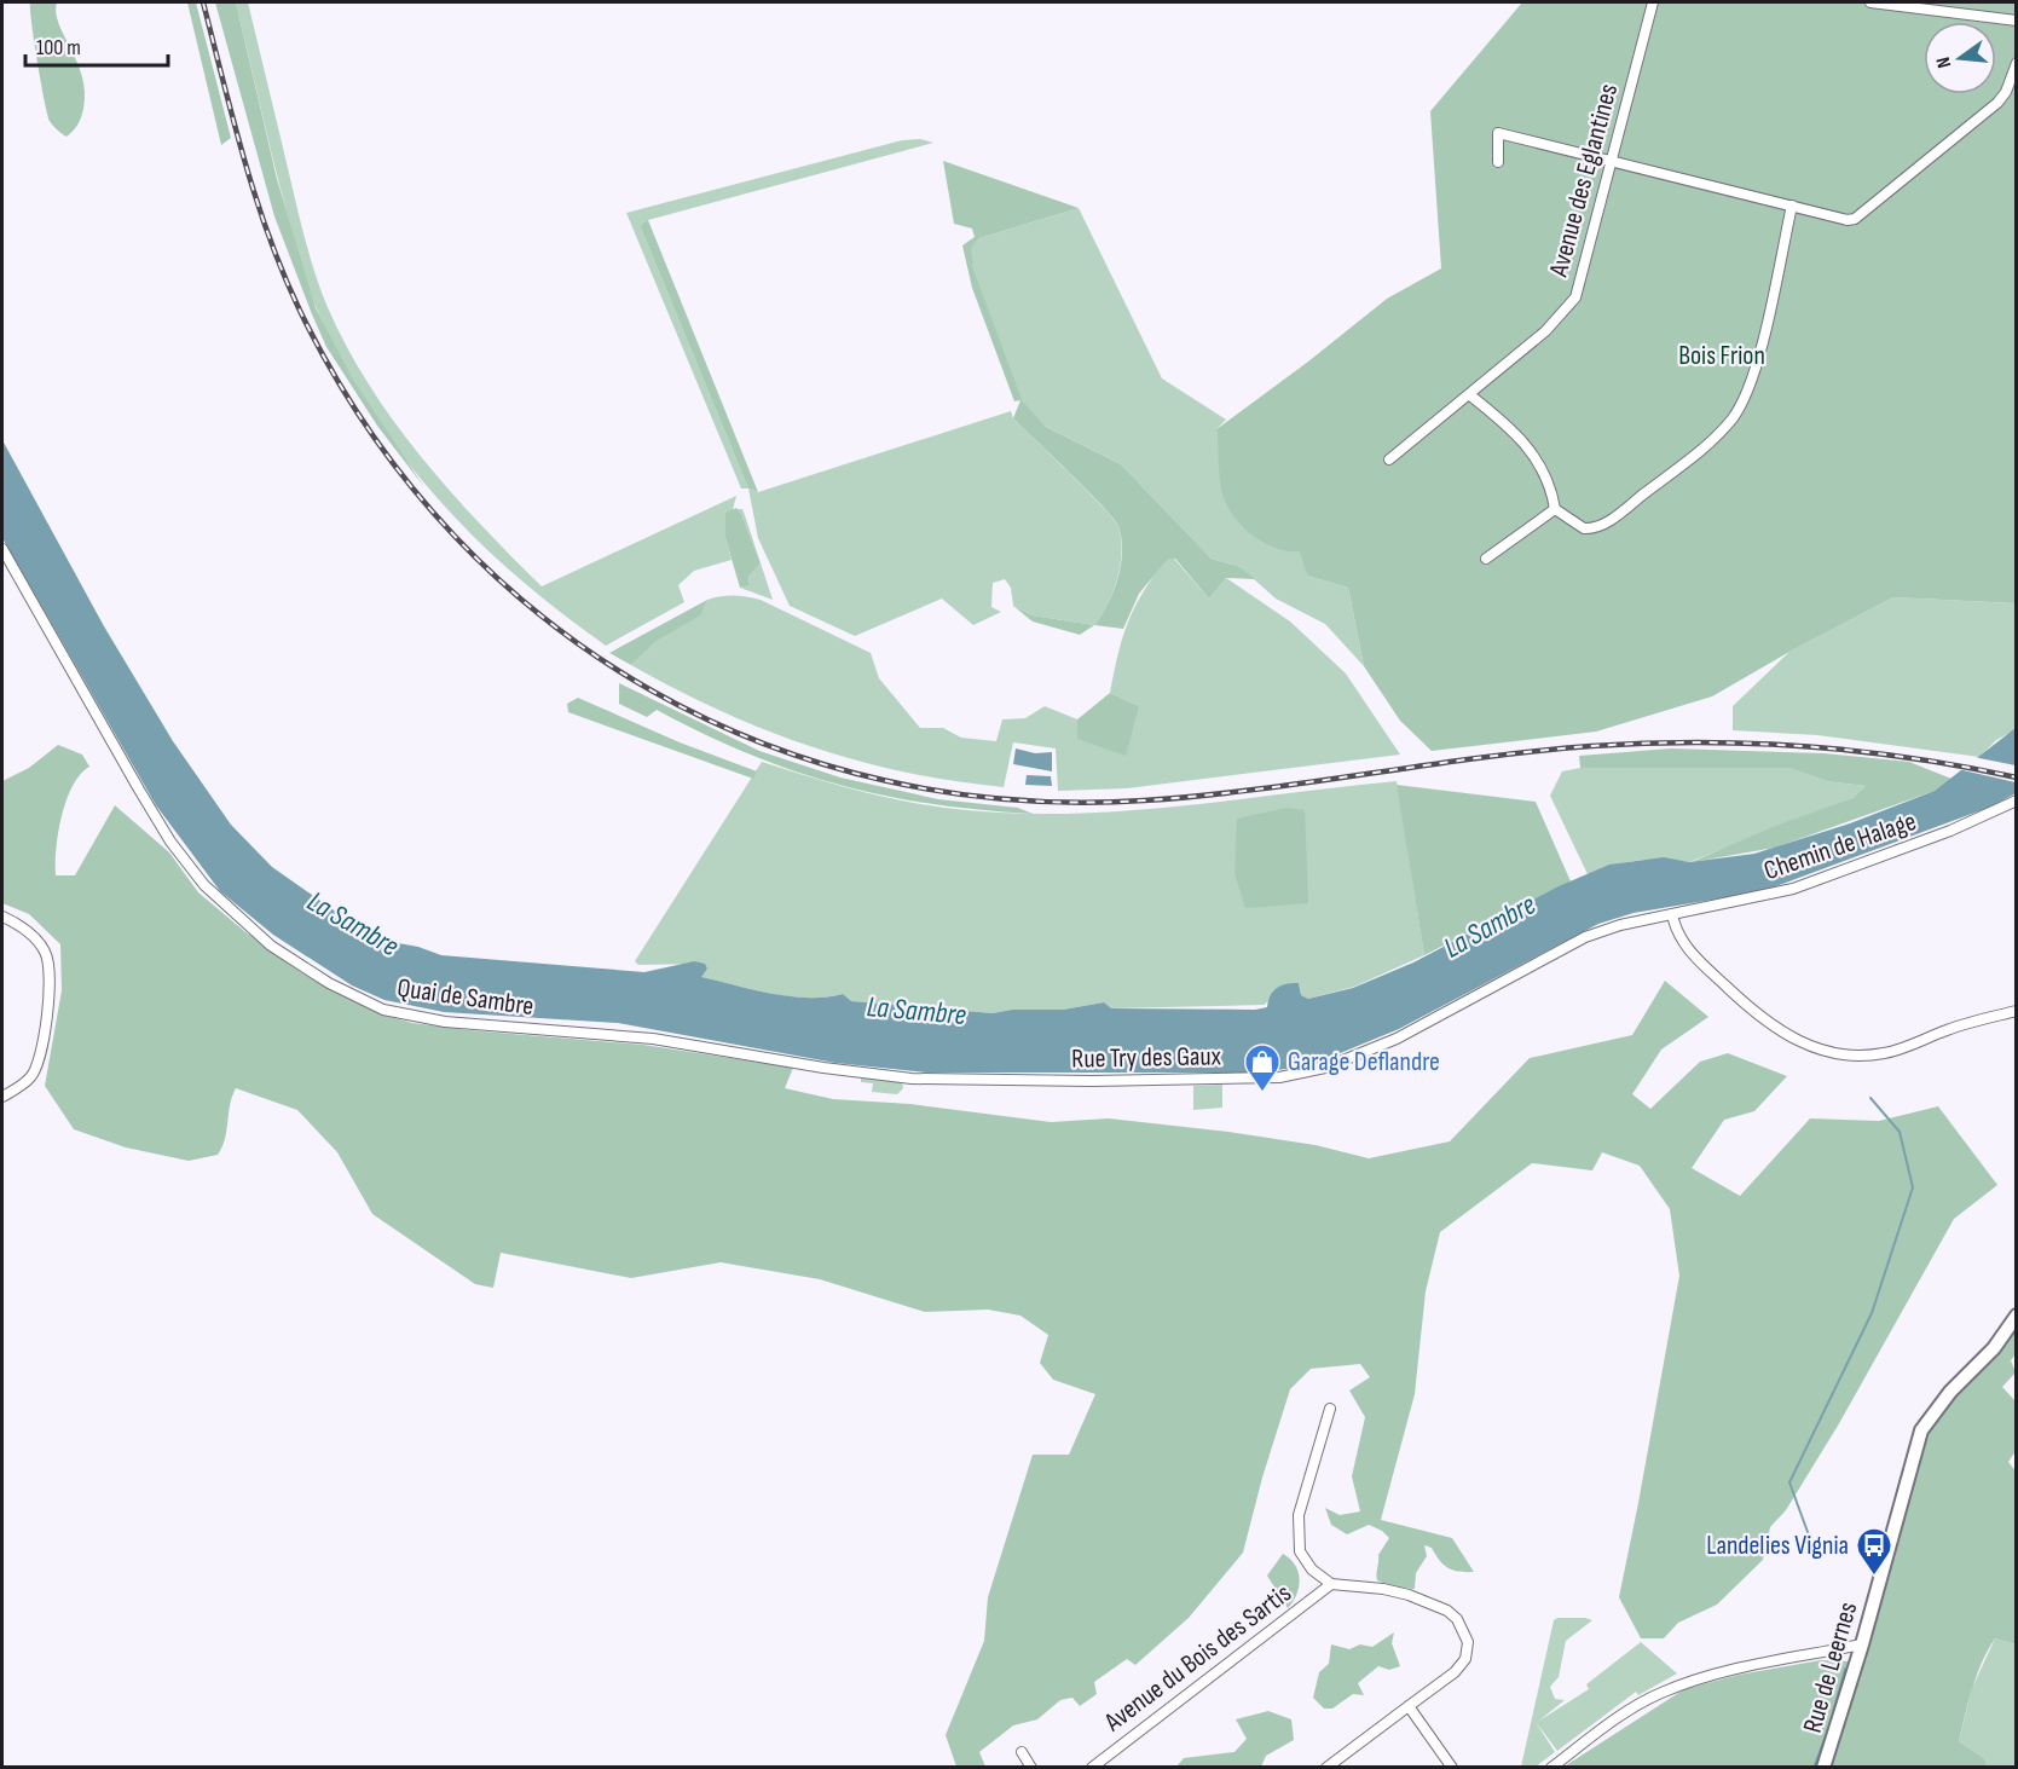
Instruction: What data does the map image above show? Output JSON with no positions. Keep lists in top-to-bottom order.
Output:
{
  "streets": {
    "street": [
      "Avenue des Eglantines",
      "Chemin de Halage",
      "Quai de Sambre",
      "Rue Try des Gaux",
      "Avenue du Bois des Sartis",
      "Rue de Leernes"
    ]
  },
  "crossings": [
    ["Chemin de Halage", "Rue Try des Gaux"],
    ["Quai de Sambre", "Rue Try des Gaux"]
  ],
  "water": ["La Sambre"],
  "parks": ["Bois Frion"],
  "places": {
    "shop": ["Garage Deflandre"],
    "bus stop": ["Landelies Vignia"]
  },
  "scale_bar": "100 m",
  "north": "left"
}
